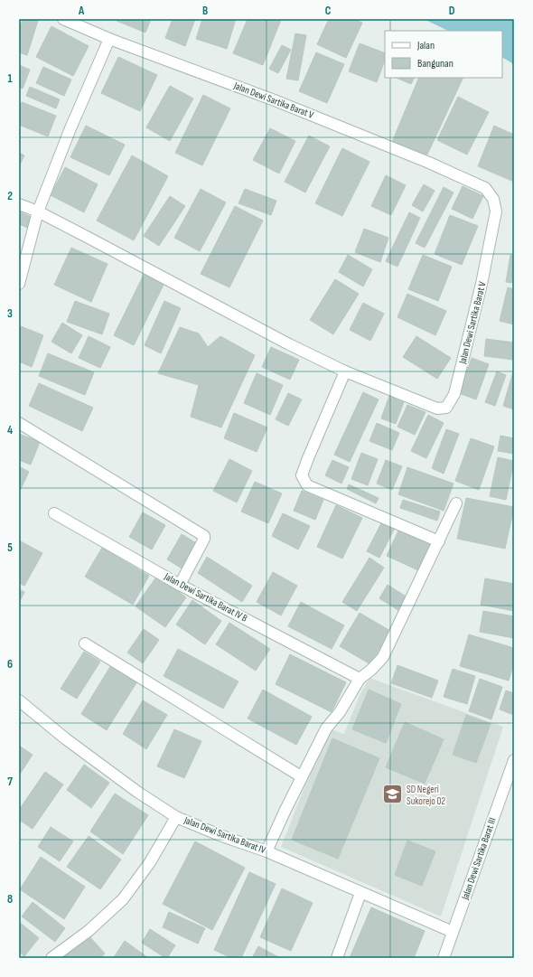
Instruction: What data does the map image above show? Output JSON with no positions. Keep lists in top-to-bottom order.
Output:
{
  "streets": {
    "street": [
      "Jalan Dewi Sartika Barat V",
      "Jalan Dewi Sartika Barat IV B",
      "Jalan Dewi Sartika Barat IV",
      "Jalan Dewi Sartika Barat III"
    ]
  },
  "crossings": [
    ["Jalan Dewi Sartika Barat IV", "Jalan Dewi Sartika Barat III"]
  ],
  "places": {
    "school or university": ["SD Negeri Sukorejo 02"]
  },
  "legend": ["Jalan", "Bangunan"],
  "grid": {
    "columns": [
      "A",
      "B",
      "C",
      "D"
    ],
    "rows": [
      "1",
      "2",
      "3",
      "4",
      "5",
      "6",
      "7",
      "8"
    ]
  }
}
